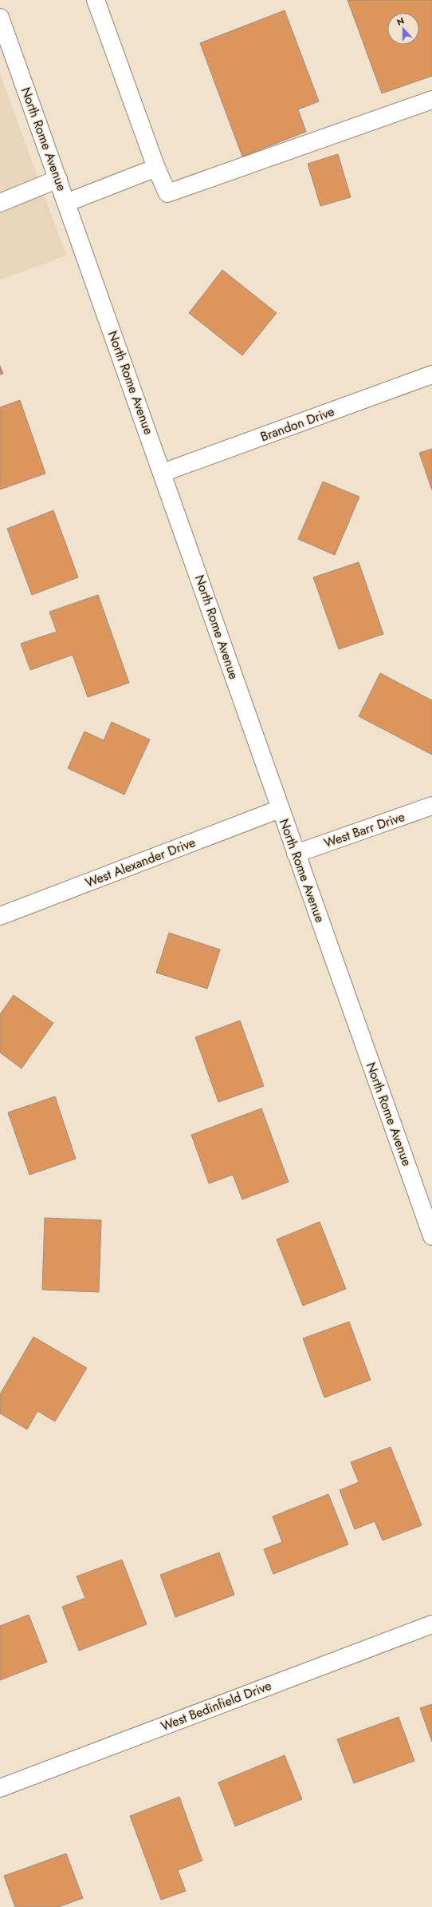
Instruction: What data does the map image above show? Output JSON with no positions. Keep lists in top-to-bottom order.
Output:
{
  "streets": {
    "street": [
      "North Rome Avenue",
      "Brandon Drive",
      "West Barr Drive",
      "West Alexander Drive",
      "West Bedinfield Drive"
    ]
  },
  "crossings": [
    ["North Rome Avenue", "Brandon Drive"],
    ["North Rome Avenue", "West Barr Drive"],
    ["North Rome Avenue", "West Alexander Drive"]
  ],
  "north": "top"
}
